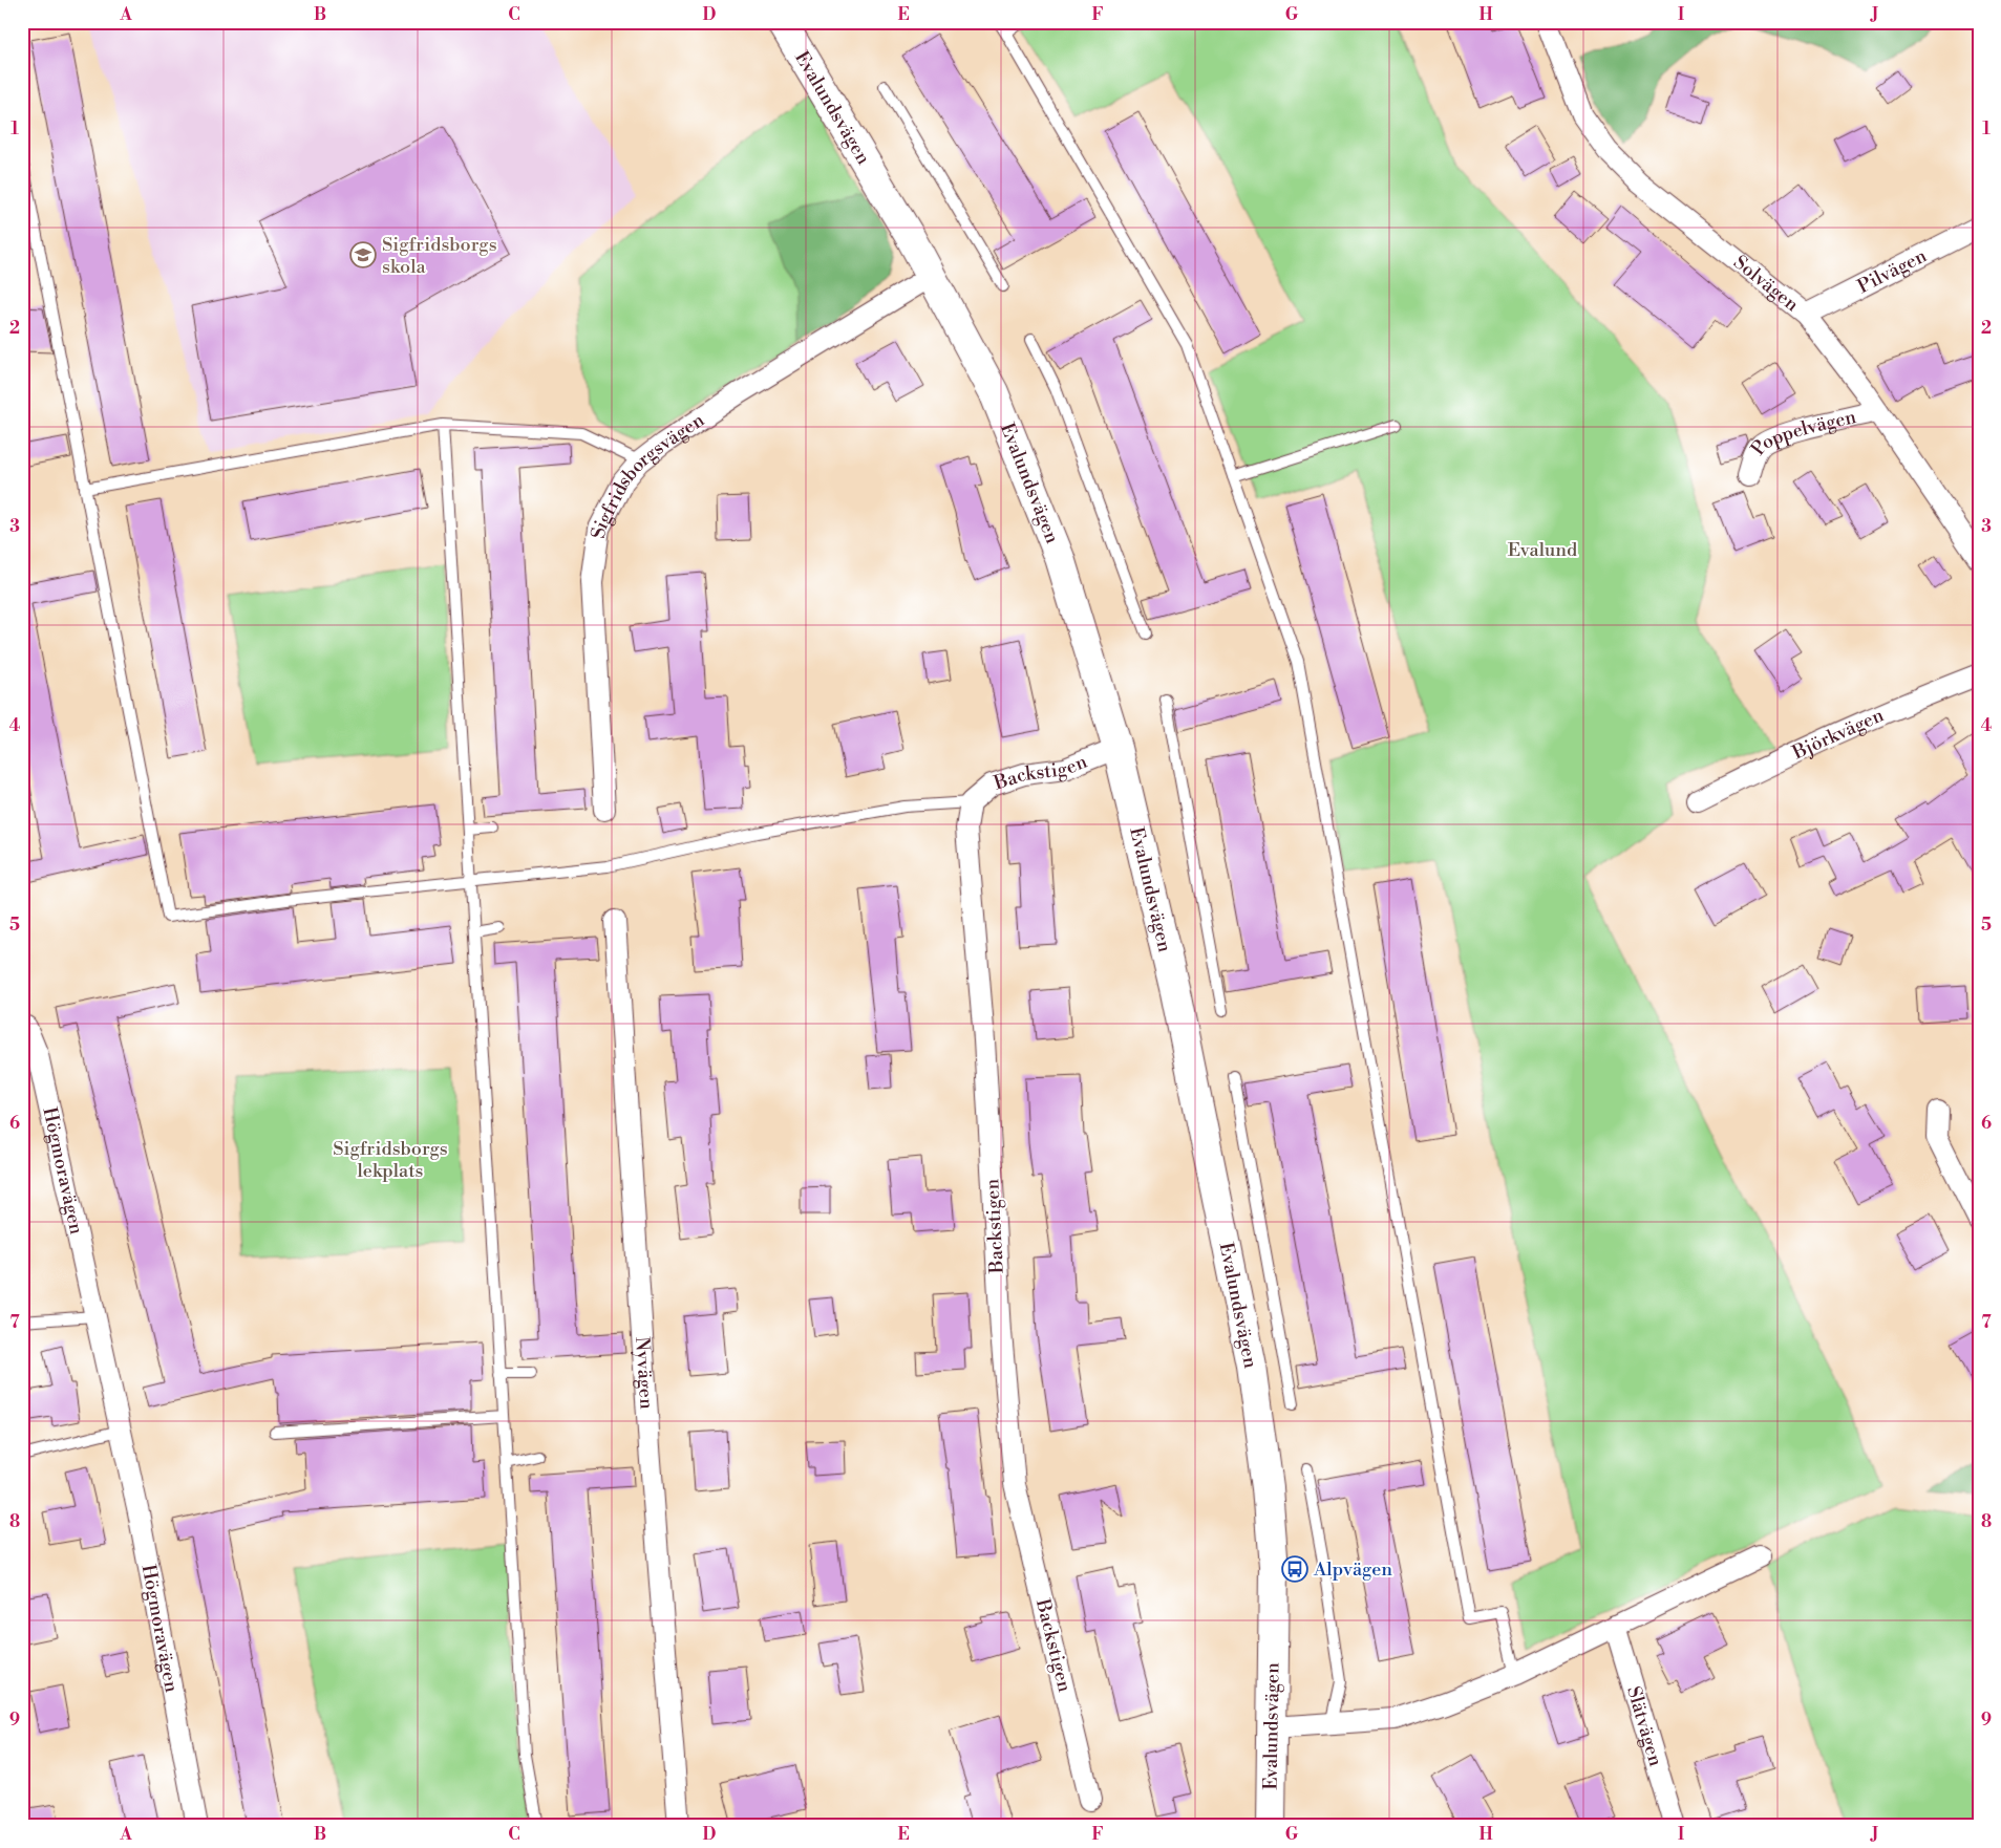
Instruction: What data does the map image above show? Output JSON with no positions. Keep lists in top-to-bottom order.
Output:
{
  "streets": {
    "street": [
      "Evalundsvägen",
      "Pilvägen",
      "Solvägen",
      "Poppelvägen",
      "Sigfridsborgsvägen",
      "Björkvägen",
      "Backstigen",
      "Högmoravägen",
      "Nyvägen",
      "Slätvägen"
    ]
  },
  "crossings": [
    ["Evalundsvägen", "Sigfridsborgsvägen"],
    ["Evalundsvägen", "Backstigen"],
    ["Pilvägen", "Solvägen"],
    ["Solvägen", "Poppelvägen"]
  ],
  "parks": ["Evalund", "Sigfridsborgs lekplats"],
  "places": {
    "school or university": ["Sigfridsborgs skola"],
    "bus stop": ["Alpvägen"]
  },
  "grid": {
    "columns": [
      "A",
      "B",
      "C",
      "D",
      "E",
      "F",
      "G",
      "H",
      "I",
      "J"
    ],
    "rows": [
      "1",
      "2",
      "3",
      "4",
      "5",
      "6",
      "7",
      "8",
      "9"
    ]
  }
}
